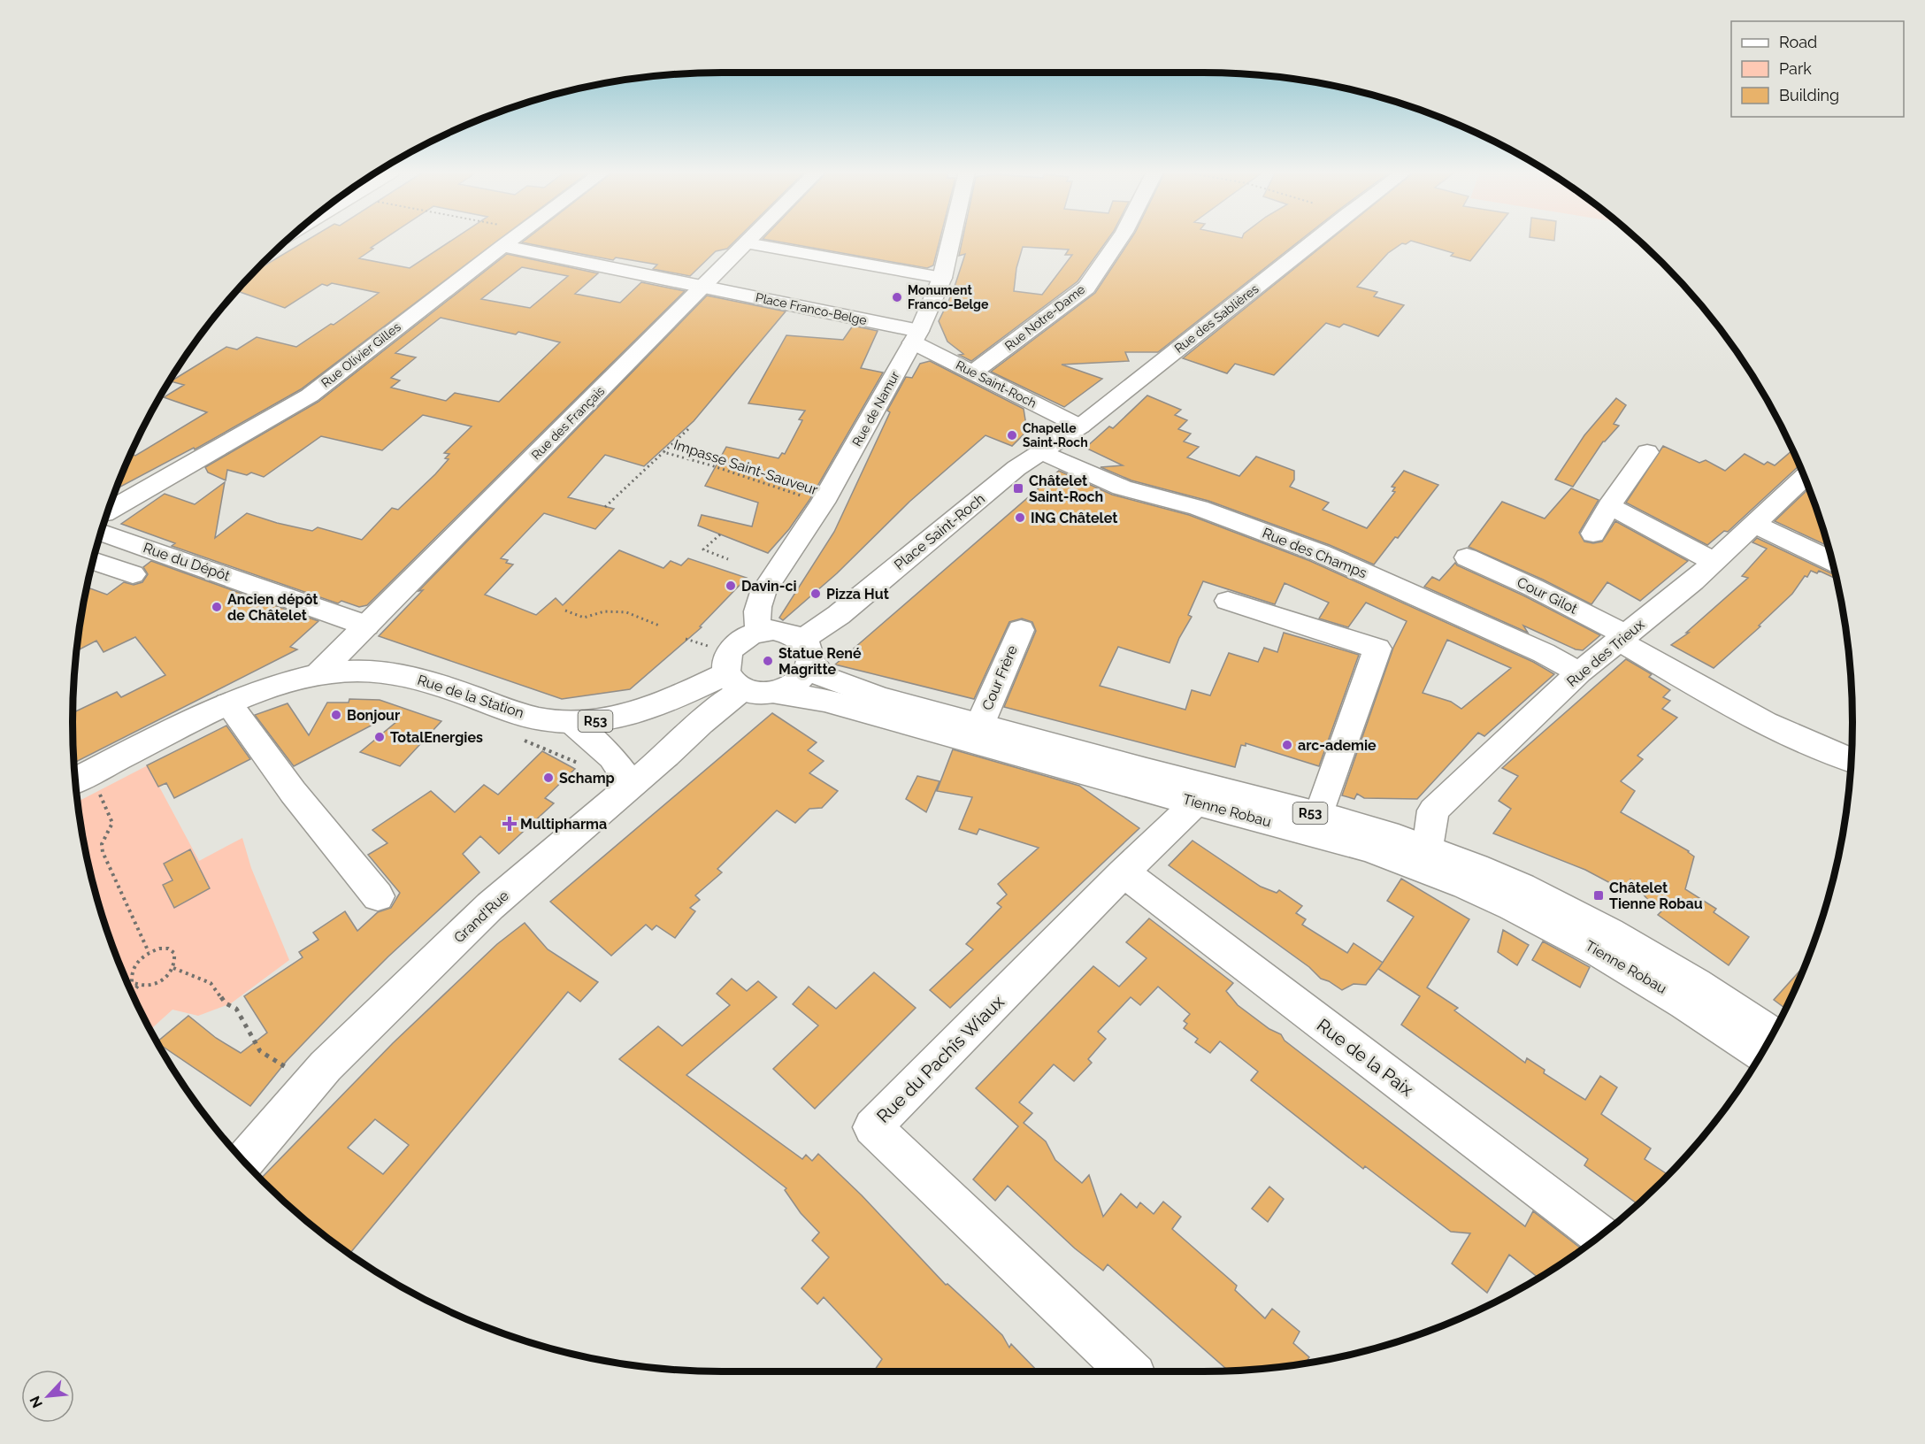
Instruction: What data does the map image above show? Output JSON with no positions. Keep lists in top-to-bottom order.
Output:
{
  "streets": {
    "street": [
      "Place Franco-Belge",
      "Rue Notre-Dame",
      "Rue des Sablières",
      "Rue Olivier Gilles",
      "Rue Saint-Roch",
      "Rue de Namur",
      "Rue des Français",
      "Place Saint-Roch",
      "Rue des Champs",
      "Rue du Dépôt",
      "Cour Gilot",
      "Rue des Trieux",
      "Cour Frère",
      "Rue de la Station",
      "R53",
      "Tienne Robau",
      "Grand'Rue",
      "Rue de la Paix",
      "Rue du Pachîs Wiaux"
    ],
    "path": ["Impasse Saint-Sauveur"]
  },
  "crossings": [
    ["Place Franco-Belge", "Rue Olivier Gilles"],
    ["Place Franco-Belge", "Rue Saint-Roch"],
    ["Place Franco-Belge", "Rue de Namur"],
    ["Place Franco-Belge", "Rue des Français"],
    ["Rue Notre-Dame", "Rue Saint-Roch"],
    ["Rue des Sablières", "Rue Saint-Roch"],
    ["Rue des Sablières", "Place Saint-Roch"],
    ["Rue Saint-Roch", "Rue de Namur"],
    ["Rue Saint-Roch", "Place Saint-Roch"],
    ["Rue de Namur", "Impasse Saint-Sauveur"],
    ["Rue de Namur", "Place Saint-Roch"],
    ["Rue de Namur", "Rue de la Station"],
    ["Rue de Namur", "R53"],
    ["Rue de Namur", "Tienne Robau"],
    ["Rue de Namur", "Grand'Rue"],
    ["Rue des Français", "Rue du Dépôt"],
    ["Rue des Français", "Rue de la Station"],
    ["Place Saint-Roch", "Rue des Champs"],
    ["Place Saint-Roch", "Rue de la Station"],
    ["Place Saint-Roch", "R53"],
    ["Place Saint-Roch", "Tienne Robau"],
    ["Place Saint-Roch", "Grand'Rue"],
    ["Rue des Champs", "Rue des Trieux"],
    ["Cour Gilot", "Rue des Trieux"],
    ["Rue des Trieux", "Tienne Robau"],
    ["Cour Frère", "Tienne Robau"],
    ["Rue de la Station", "R53"],
    ["Rue de la Station", "Tienne Robau"],
    ["Rue de la Station", "Grand'Rue"],
    ["R53", "Tienne Robau"],
    ["R53", "Grand'Rue"],
    ["Tienne Robau", "Grand'Rue"],
    ["Tienne Robau", "Rue du Pachîs Wiaux"],
    ["Rue de la Paix", "Rue du Pachîs Wiaux"]
  ],
  "places": {
    "other": [
      "Monument Franco-Belge",
      "Chapelle Saint-Roch",
      "ING Châtelet",
      "Davin-ci",
      "Pizza Hut",
      "Ancien dépôt de Châtelet",
      "Statue René Magritte",
      "Bonjour",
      "TotalEnergies",
      "arc-ademie",
      "Schamp"
    ],
    "transit": ["Châtelet Saint-Roch", "Châtelet Tienne Robau"],
    "health": ["Multipharma"]
  },
  "legend": ["Road", "Park", "Building"],
  "north": "bottom left"
}
